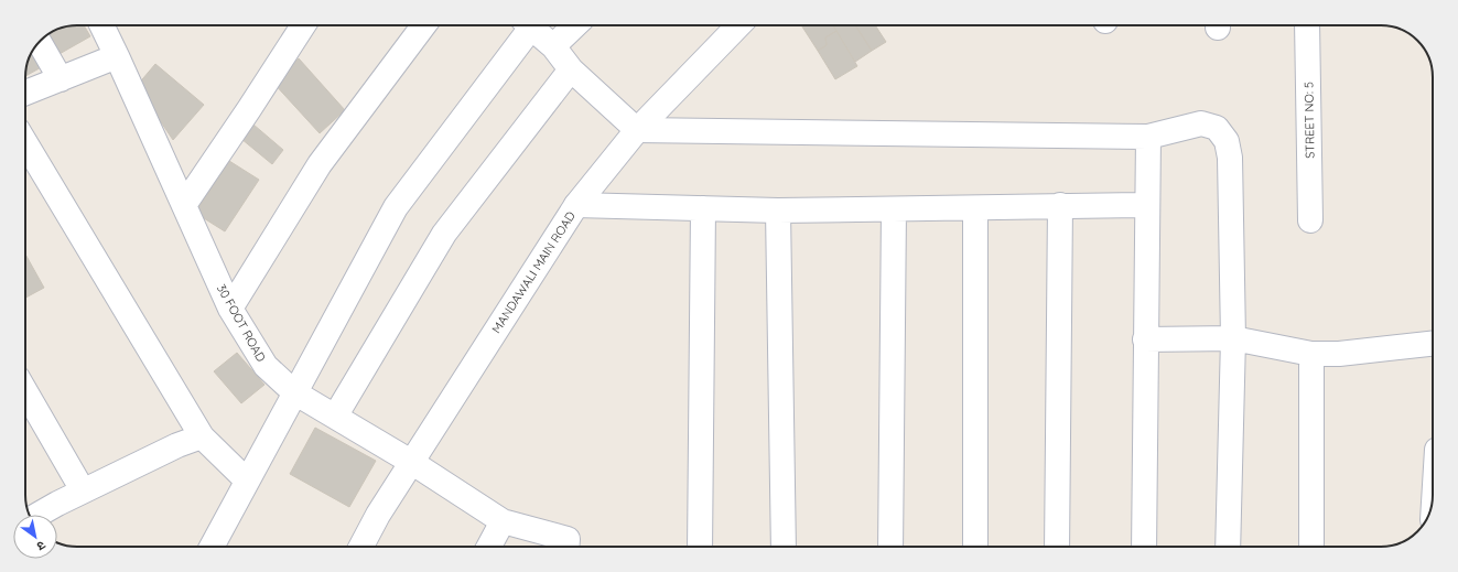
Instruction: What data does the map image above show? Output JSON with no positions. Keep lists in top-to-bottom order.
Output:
{
  "streets": {
    "street": ["STREET NO: 5", "MANDAWALI MAIN ROAD", "30 FOOT ROAD"]
  },
  "crossings": [
    ["MANDAWALI MAIN ROAD", "30 FOOT ROAD"]
  ],
  "north": "bottom right"
}
